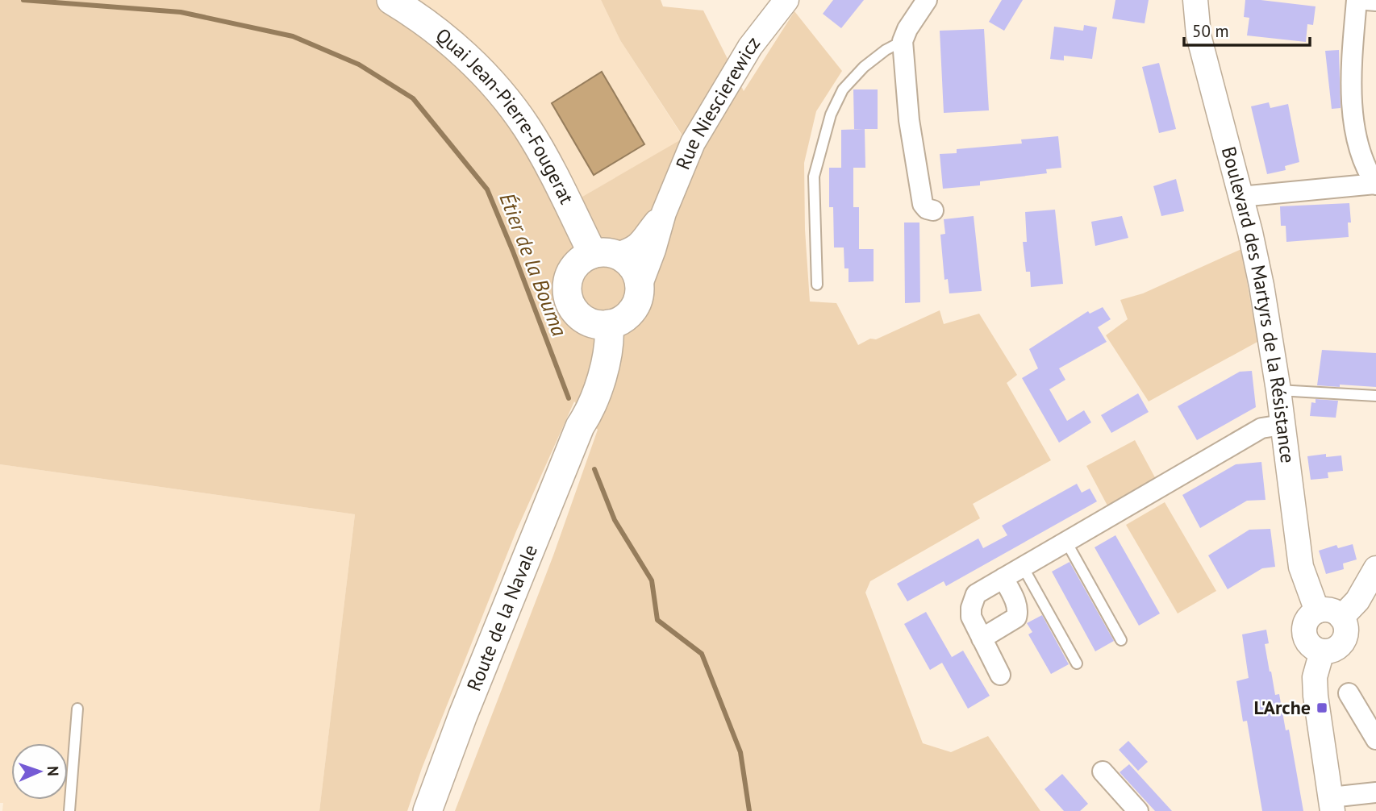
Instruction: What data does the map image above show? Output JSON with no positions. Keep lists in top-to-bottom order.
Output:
{
  "streets": {
    "main road": ["Quai Jean-Pierre-Fougerat", "Route de la Navale"],
    "street": ["Rue Niescierewicz", "Boulevard des Martyrs de la Résistance"]
  },
  "crossings": [
    ["Rue Niescierewicz", "Quai Jean-Pierre-Fougerat"],
    ["Rue Niescierewicz", "Route de la Navale"],
    ["Quai Jean-Pierre-Fougerat", "Route de la Navale"]
  ],
  "water": ["Étier de la Bouma"],
  "places": {
    "transit": ["L'Arche"]
  },
  "scale_bar": "50 m",
  "north": "right"
}
